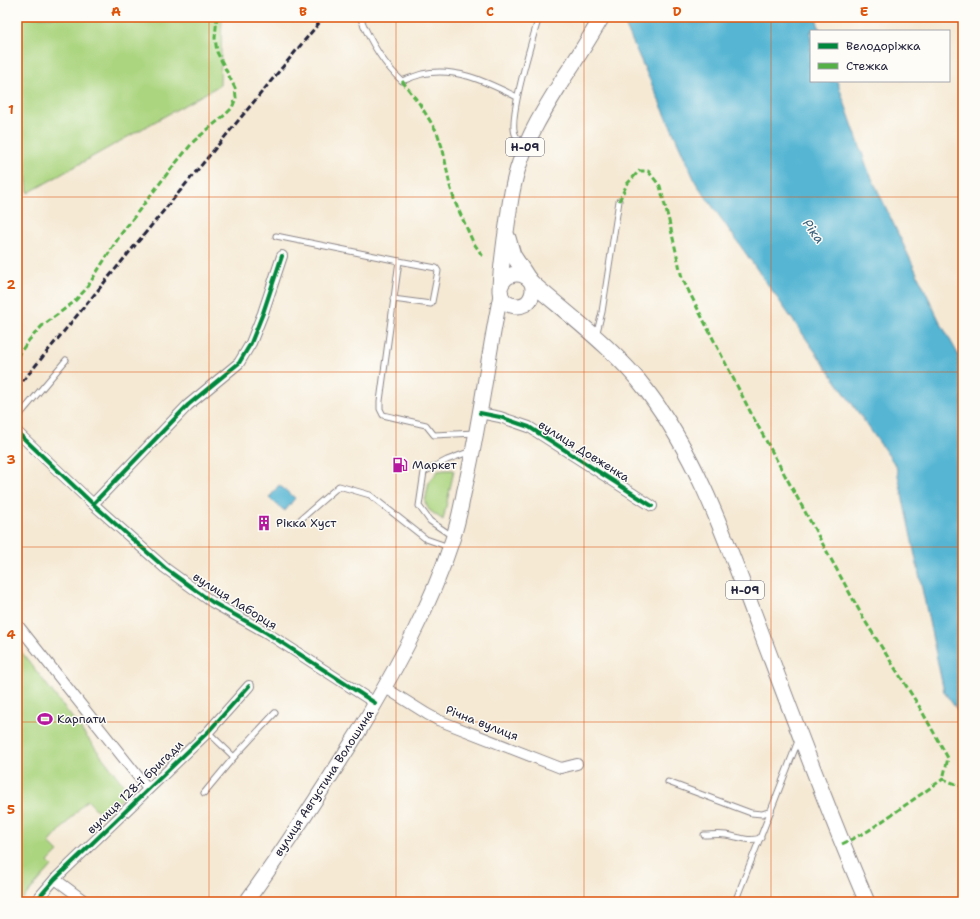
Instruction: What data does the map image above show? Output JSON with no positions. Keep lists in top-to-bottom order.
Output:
{
  "streets": {
    "main road": ["Н-09", "вулиця Августина Волошина"],
    "street": [
      "вулиця Довженка",
      "вулиця Лаборця",
      "Річна вулиця",
      "вулиця 128-ї бригади"
    ]
  },
  "crossings": [
    ["Н-09", "вулиця Августина Волошина"],
    ["вулиця Довженка", "вулиця Августина Волошина"],
    ["вулиця Лаборця", "вулиця Августина Волошина"],
    ["Річна вулиця", "вулиця Августина Волошина"]
  ],
  "water": ["Ріка"],
  "places": {
    "fuel station": ["Маркет"],
    "building": ["Рікка Хуст"],
    "sports": ["Карпати"]
  },
  "legend": ["Велодоріжка", "Стежка"],
  "grid": {
    "columns": [
      "A",
      "B",
      "C",
      "D",
      "E"
    ],
    "rows": [
      "1",
      "2",
      "3",
      "4",
      "5"
    ]
  }
}
